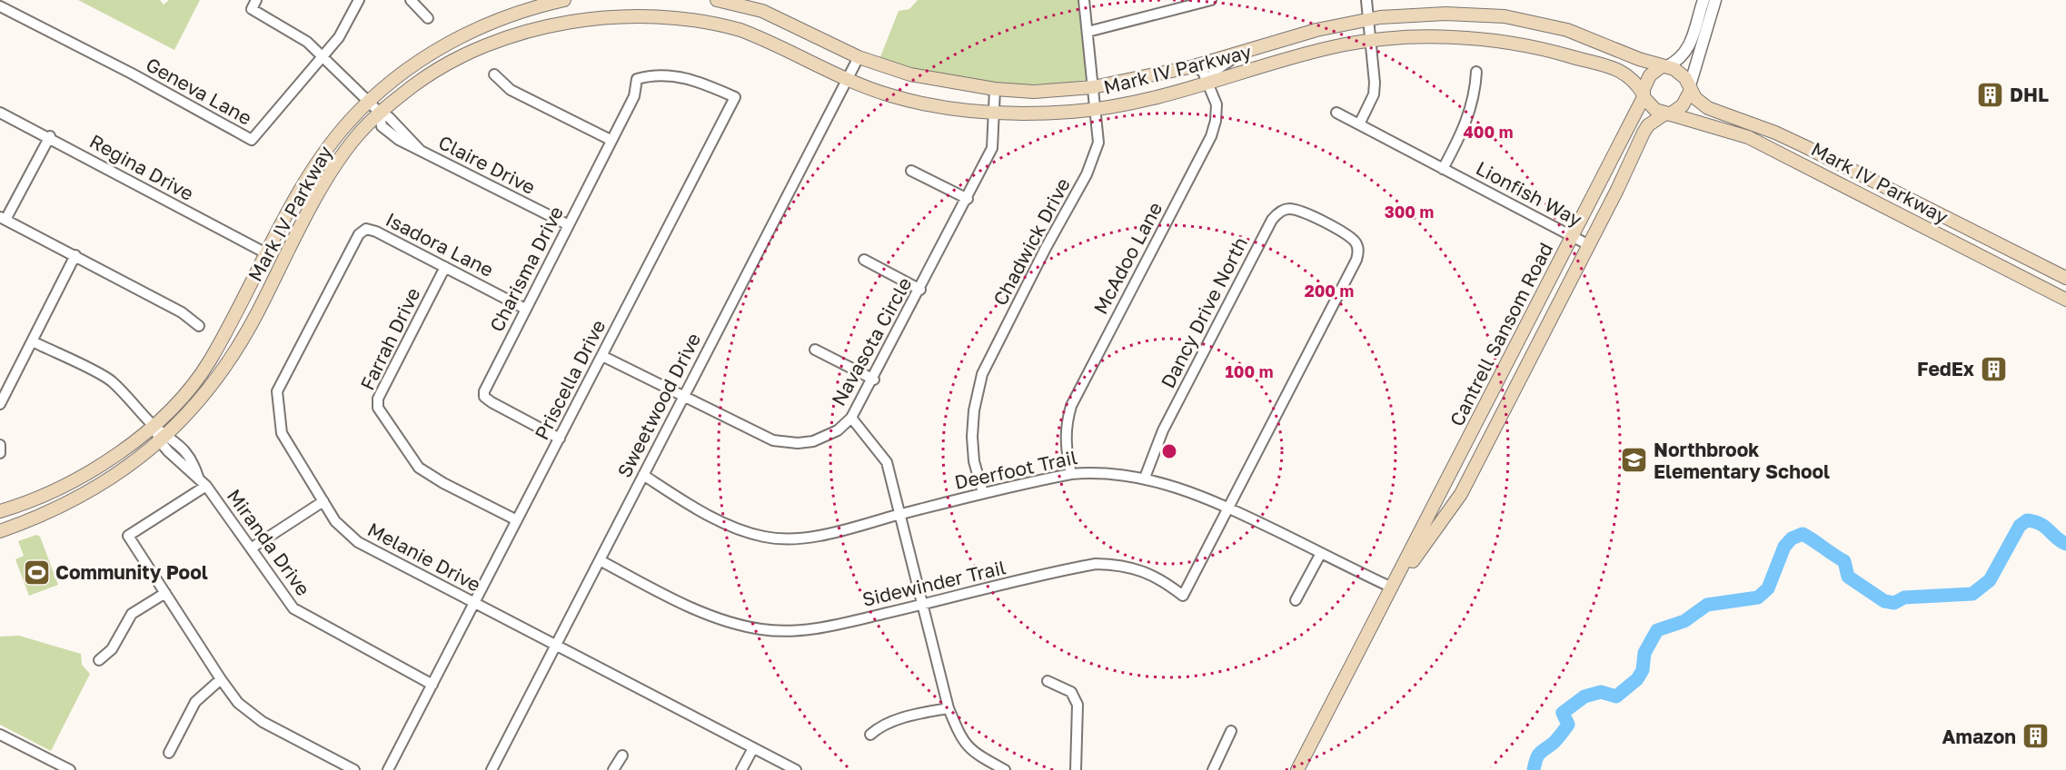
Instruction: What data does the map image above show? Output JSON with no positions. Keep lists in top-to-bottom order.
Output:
{
  "streets": {
    "main road": ["Mark IV Parkway", "Cantrell Sansom Road"],
    "street": [
      "Geneva Lane",
      "Claire Drive",
      "Regina Drive",
      "Lionfish Way",
      "Chadwick Drive",
      "Isadora Lane",
      "McAdoo Lane",
      "Charisma Drive",
      "Dancy Drive North",
      "Farrah Drive",
      "Navasota Circle",
      "Priscella Drive",
      "Sweetwood Drive",
      "Deerfoot Trail",
      "Miranda Drive",
      "Melanie Drive",
      "Sidewinder Trail"
    ]
  },
  "crossings": [
    ["Mark IV Parkway", "Claire Drive"],
    ["Mark IV Parkway", "Regina Drive"],
    ["Mark IV Parkway", "Chadwick Drive"],
    ["Mark IV Parkway", "McAdoo Lane"],
    ["Mark IV Parkway", "Cantrell Sansom Road"],
    ["Mark IV Parkway", "Navasota Circle"],
    ["Mark IV Parkway", "Sweetwood Drive"],
    ["Mark IV Parkway", "Miranda Drive"],
    ["Geneva Lane", "Claire Drive"],
    ["Claire Drive", "Charisma Drive"],
    ["Lionfish Way", "Cantrell Sansom Road"],
    ["Chadwick Drive", "Deerfoot Trail"],
    ["Isadora Lane", "Charisma Drive"],
    ["Isadora Lane", "Farrah Drive"],
    ["Isadora Lane", "Melanie Drive"],
    ["McAdoo Lane", "Deerfoot Trail"],
    ["Charisma Drive", "Priscella Drive"],
    ["Dancy Drive North", "Deerfoot Trail"],
    ["Dancy Drive North", "Sidewinder Trail"],
    ["Cantrell Sansom Road", "Deerfoot Trail"],
    ["Farrah Drive", "Priscella Drive"],
    ["Navasota Circle", "Priscella Drive"],
    ["Navasota Circle", "Sweetwood Drive"],
    ["Priscella Drive", "Miranda Drive"],
    ["Priscella Drive", "Melanie Drive"],
    ["Sweetwood Drive", "Deerfoot Trail"],
    ["Sweetwood Drive", "Melanie Drive"],
    ["Sweetwood Drive", "Sidewinder Trail"],
    ["Deerfoot Trail", "Sidewinder Trail"]
  ],
  "places": {
    "building": ["DHL", "FedEx", "Amazon"],
    "school or university": ["Northbrook Elementary School"],
    "sports": ["Community Pool"]
  },
  "rings": [
    "400 m",
    "300 m",
    "200 m",
    "100 m"
  ]
}
